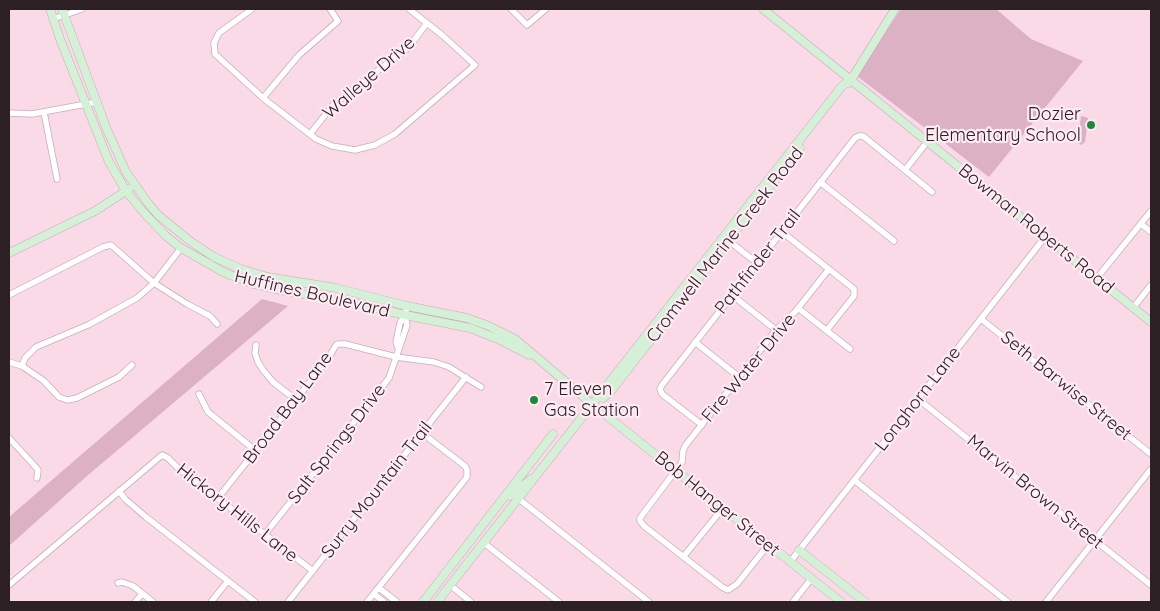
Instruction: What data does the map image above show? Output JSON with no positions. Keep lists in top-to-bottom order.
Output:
{
  "streets": {
    "main road": [
      "Bowman Roberts Road",
      "Cromwell Marine Creek Road",
      "Huffines Boulevard",
      "Bob Hanger Street"
    ],
    "street": [
      "Walleye Drive",
      "Pathfinder Trail",
      "Fire Water Drive",
      "Seth Barwise Street",
      "Longhorn Lane",
      "Broad Bay Lane",
      "Salt Springs Drive",
      "Surry Mountain Trail",
      "Marvin Brown Street",
      "Hickory Hills Lane"
    ]
  },
  "crossings": [
    ["Bowman Roberts Road", "Cromwell Marine Creek Road"],
    ["Bowman Roberts Road", "Longhorn Lane"],
    ["Cromwell Marine Creek Road", "Huffines Boulevard"],
    ["Cromwell Marine Creek Road", "Bob Hanger Street"],
    ["Pathfinder Trail", "Fire Water Drive"],
    ["Huffines Boulevard", "Salt Springs Drive"],
    ["Huffines Boulevard", "Bob Hanger Street"],
    ["Fire Water Drive", "Bob Hanger Street"],
    ["Seth Barwise Street", "Longhorn Lane"],
    ["Longhorn Lane", "Marvin Brown Street"],
    ["Longhorn Lane", "Bob Hanger Street"],
    ["Broad Bay Lane", "Salt Springs Drive"],
    ["Broad Bay Lane", "Surry Mountain Trail"],
    ["Broad Bay Lane", "Hickory Hills Lane"],
    ["Salt Springs Drive", "Hickory Hills Lane"],
    ["Surry Mountain Trail", "Hickory Hills Lane"]
  ],
  "places": ["Dozier Elementary School", "7 Eleven Gas Station"]
}
